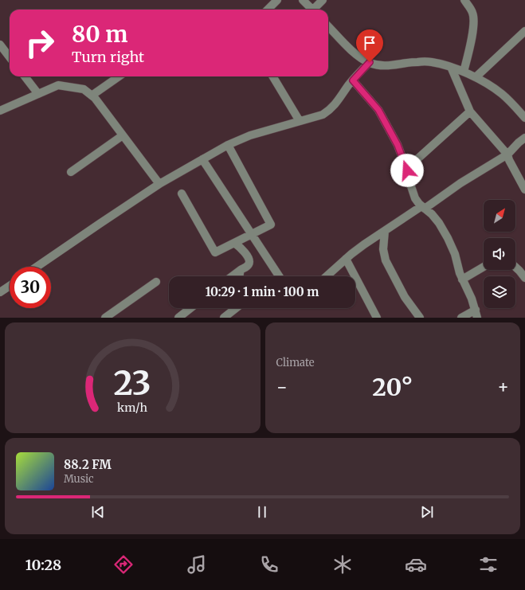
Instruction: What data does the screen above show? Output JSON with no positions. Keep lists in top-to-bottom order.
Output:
{
  "north": "top right",
  "page": {
    "turn": ["80 m", "Turn right"],
    "limit": "30",
    "trip": "10:29 · 1 min · 100 m",
    "tile": "Climate",
    "heat": ["−", "20°", "+"],
    "song": ["88.2 FM", "Music"],
    "tabs": "10:28",
    "gauge": ["23", "km/h"]
  }
}
